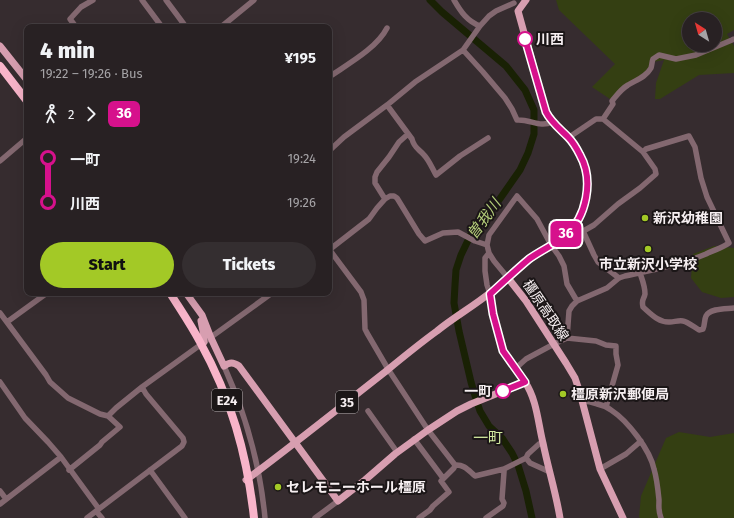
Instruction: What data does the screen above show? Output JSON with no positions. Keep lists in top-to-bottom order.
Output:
{
  "streets": {
    "highway": ["E24"],
    "main road": ["橿原高取線", "35"]
  },
  "districts": ["一町"],
  "water": ["曽我川"],
  "places": [
    "川西",
    "新沢幼稚園",
    "市立新沢小学校",
    "一町",
    "橿原新沢郵便局",
    "セレモニーホール橿原"
  ],
  "lines": ["bus line 36"],
  "north": "top left",
  "page": {
    "on_map": "36",
    "heading": ["4 min", "19:22 – 19:26 · Bus", "¥195"],
    "legs": ["2", "36"],
    "list": [
      {
        "name": "一町",
        "value": "19:24"
      },
      {
        "name": "川西",
        "value": "19:26"
      }
    ],
    "buttons": ["Start", "Tickets"]
  }
}
